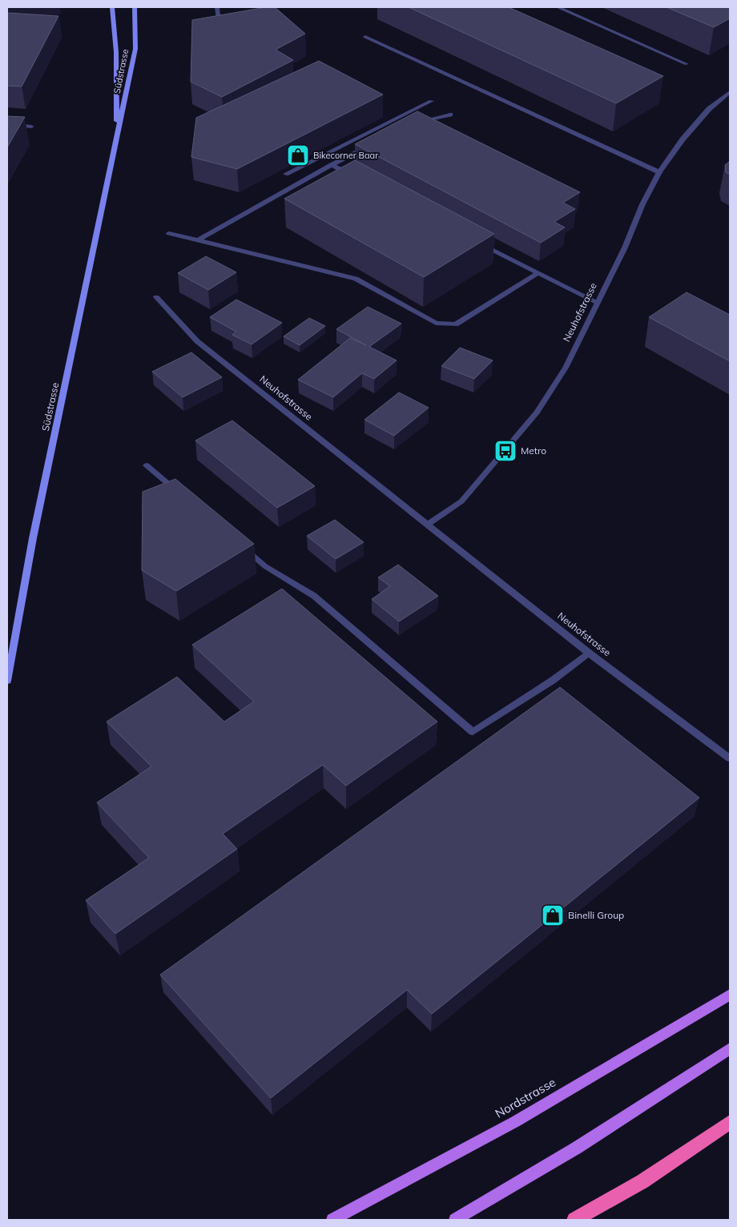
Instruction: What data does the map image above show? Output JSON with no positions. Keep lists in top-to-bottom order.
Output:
{
  "streets": {
    "main road": ["Südstrasse", "Nordstrasse"],
    "street": ["Neuhofstrasse"]
  },
  "places": {
    "shop": ["Bikecorner Baar", "Binelli Group"],
    "bus stop": ["Metro"]
  }
}
